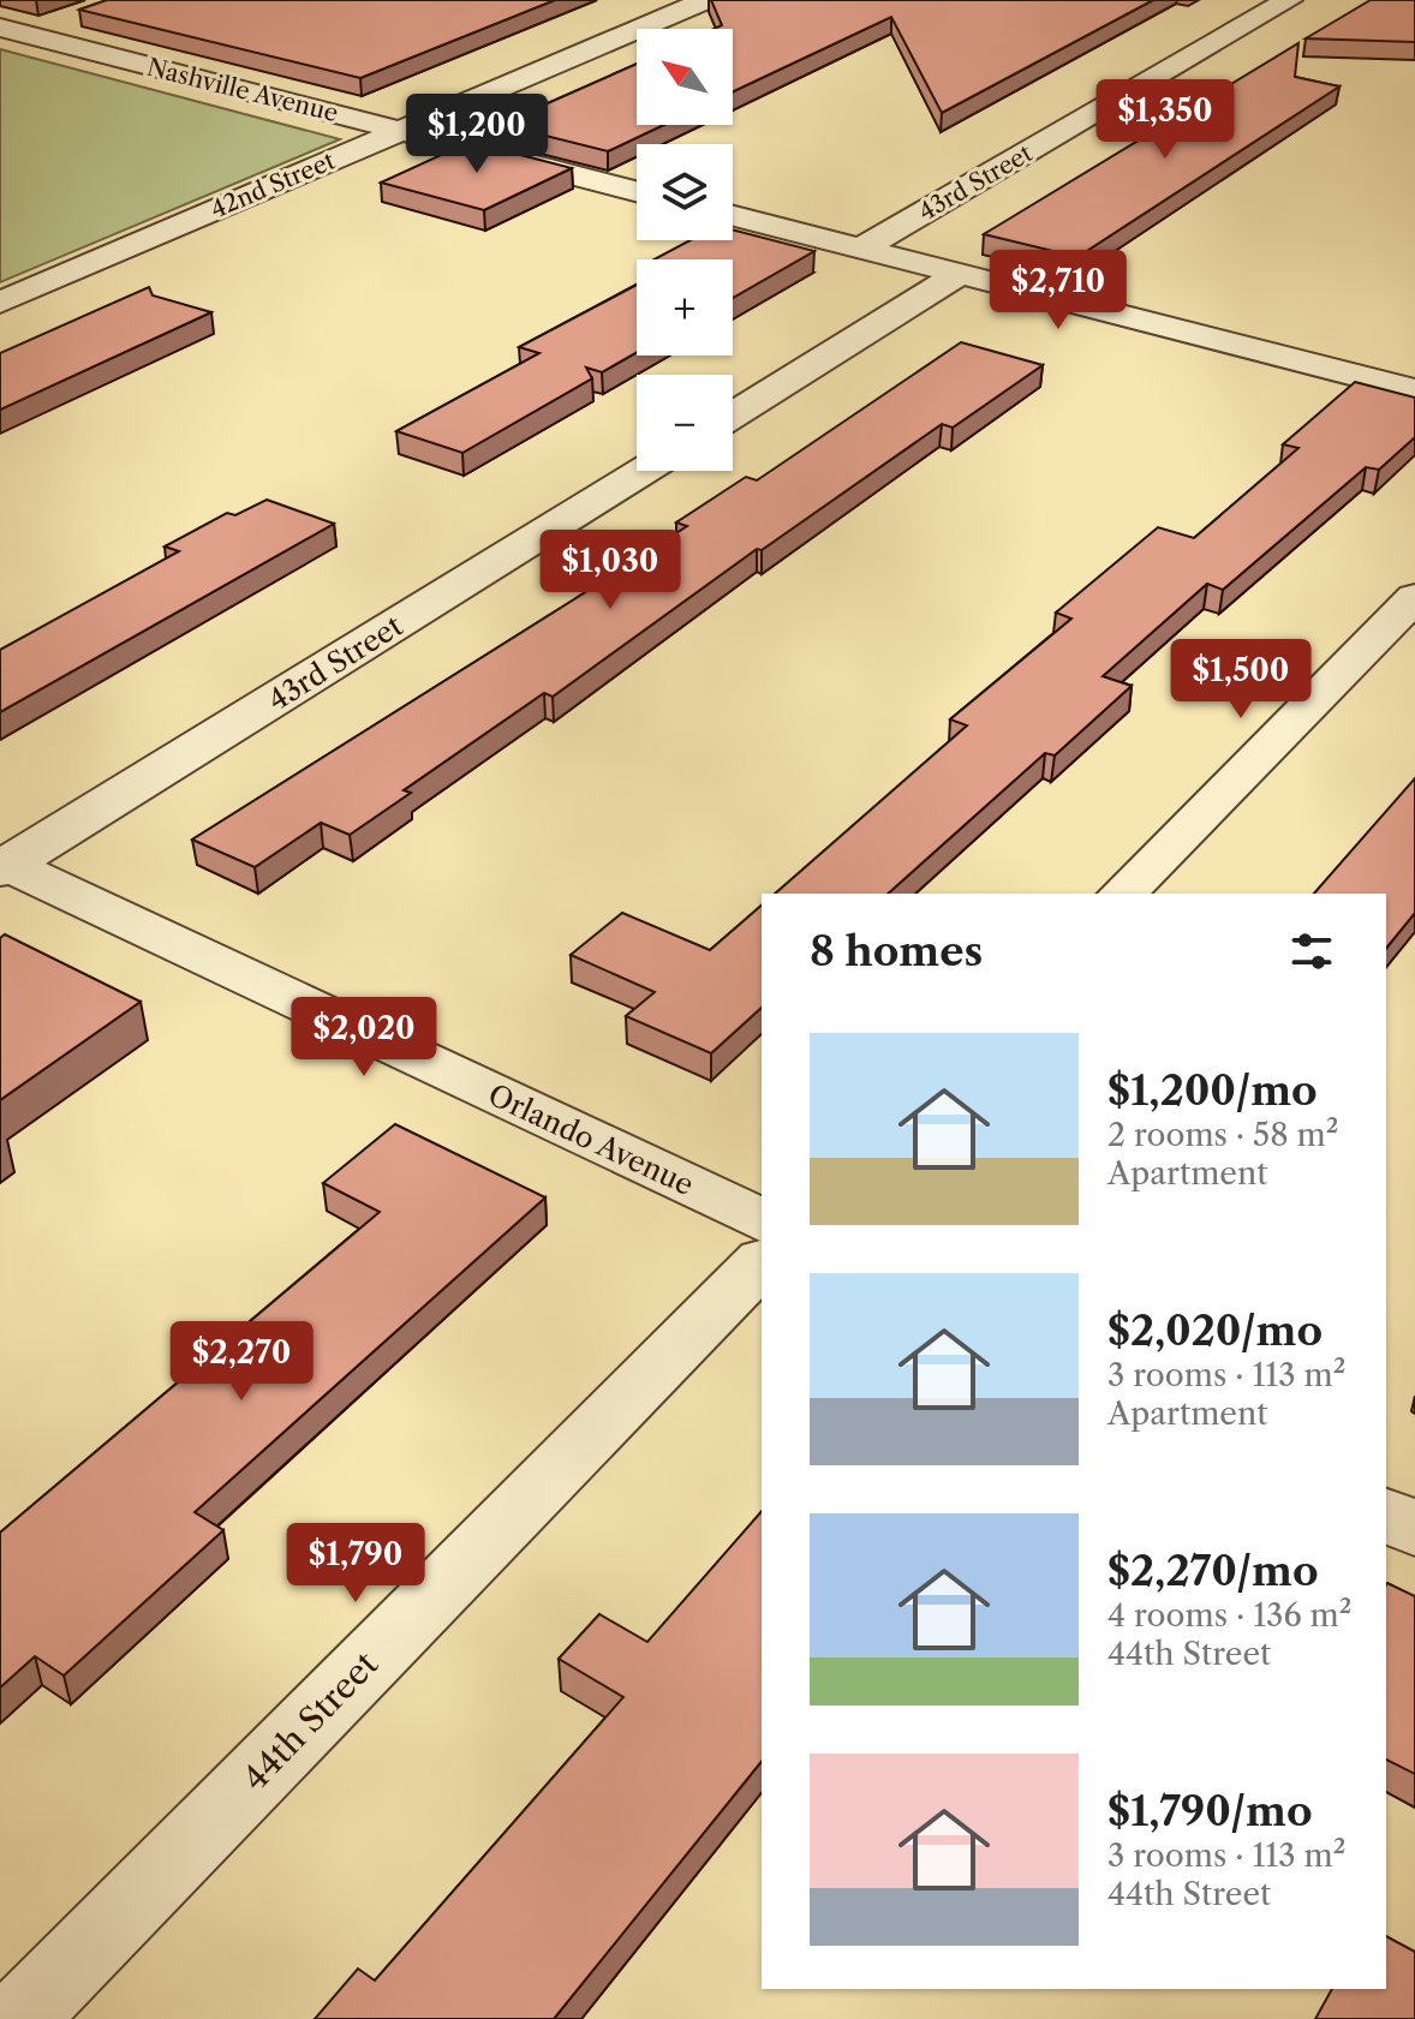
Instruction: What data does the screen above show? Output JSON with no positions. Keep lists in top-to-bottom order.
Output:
{
  "streets": {
    "street": [
      "Nashville Avenue",
      "43rd Street",
      "42nd Street",
      "Orlando Avenue",
      "44th Street"
    ]
  },
  "crossings": [
    ["Nashville Avenue", "42nd Street"],
    ["43rd Street", "Orlando Avenue"]
  ],
  "north": "top left",
  "page": {
    "map_buttons": ["+", "−"],
    "price": [
      "$1,350",
      "$1,200",
      "$2,710",
      "$1,030",
      "$1,500",
      "$2,020",
      "$2,270",
      "$1,790"
    ],
    "heading": "8 homes",
    "list": [
      {
        "name": "$1,200/mo",
        "note": "2 rooms · 58 m² · Apartment"
      },
      {
        "name": "$2,020/mo",
        "note": "3 rooms · 113 m² · Apartment"
      },
      {
        "name": "$2,270/mo",
        "note": "4 rooms · 136 m² · 44th Street"
      },
      {
        "name": "$1,790/mo",
        "note": "3 rooms · 113 m² · 44th Street"
      }
    ]
  }
}
